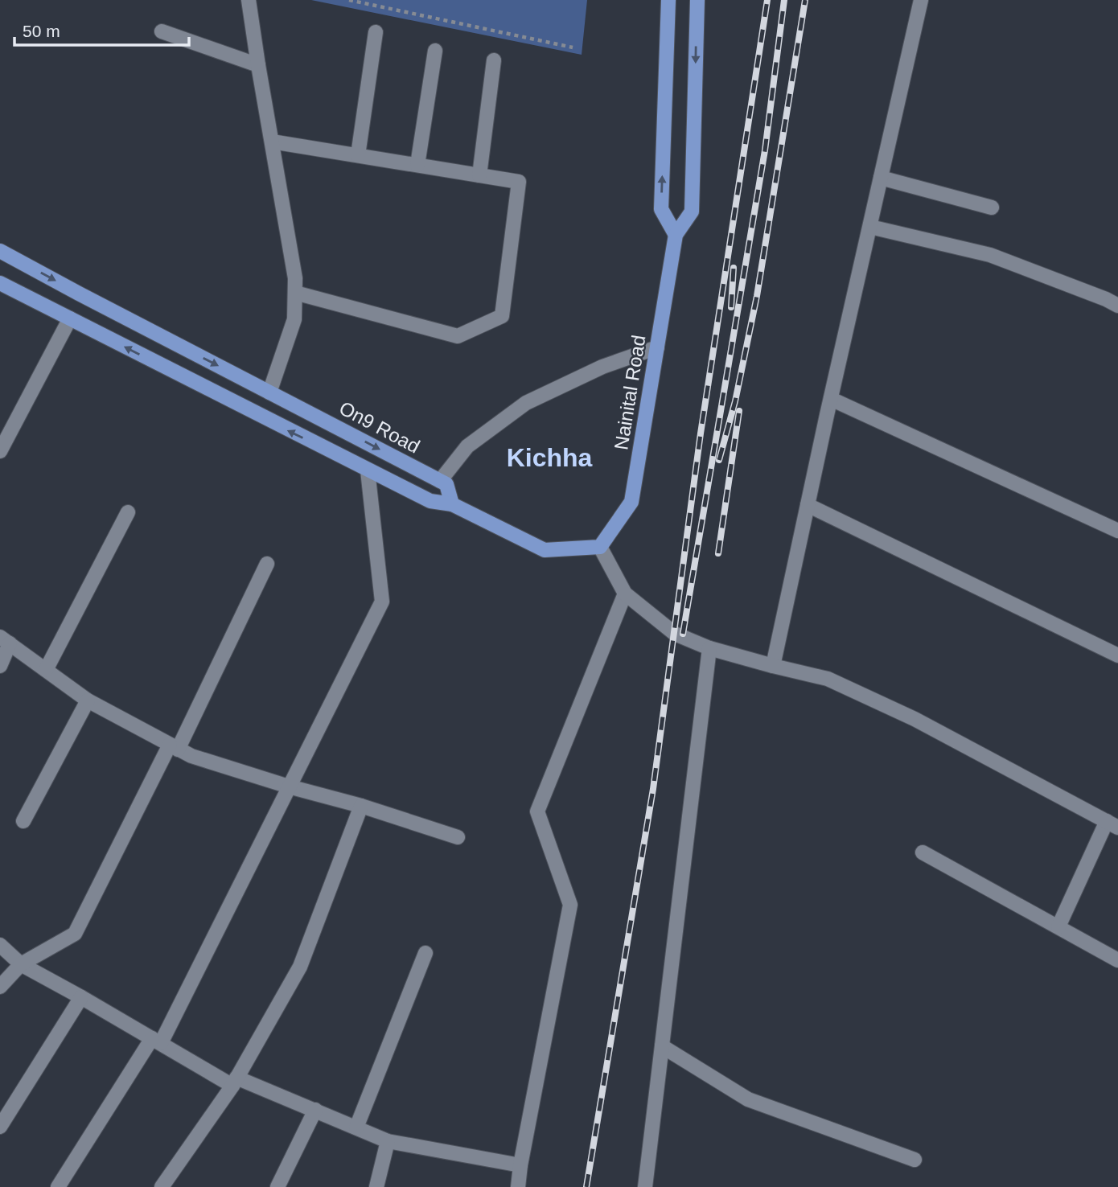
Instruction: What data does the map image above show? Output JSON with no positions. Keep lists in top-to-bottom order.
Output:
{
  "streets": {
    "main road": ["Nainital Road", "On9 Road"]
  },
  "districts": ["Kichha"],
  "scale_bar": "50 m"
}
